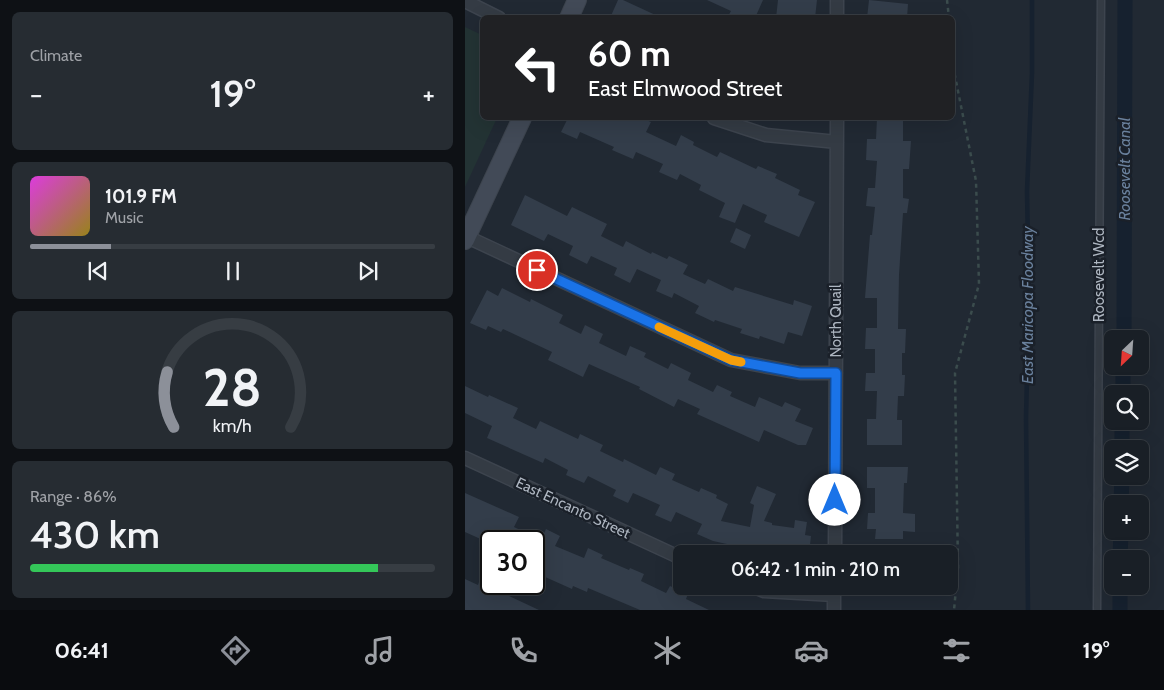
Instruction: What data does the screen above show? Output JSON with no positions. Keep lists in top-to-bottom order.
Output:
{
  "streets": {
    "street": ["North Quail", "East Encanto Street"],
    "lane": ["Roosevelt Wcd"]
  },
  "water": ["Roosevelt Canal", "East Maricopa Floodway"],
  "north": "bottom left",
  "page": {
    "tile": [
      "Climate",
      ["Range · 86%", "430 km"]
    ],
    "turn": ["60 m", "East Elmwood Street"],
    "heat": ["−", "19°", "+"],
    "song": ["101.9 FM", "Music"],
    "map_buttons": ["+", "−"],
    "limit": "30",
    "trip": "06:42 · 1 min · 210 m",
    "tabs": ["06:41", "19°"],
    "gauge": ["28", "km/h"]
  }
}
